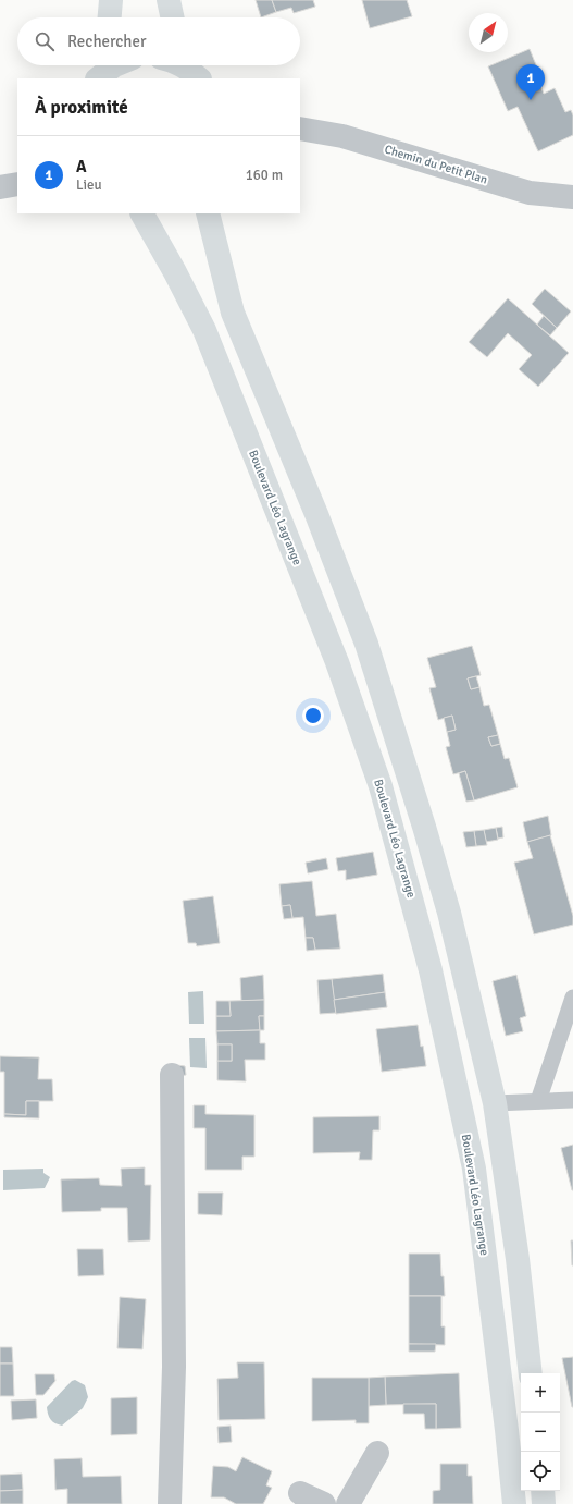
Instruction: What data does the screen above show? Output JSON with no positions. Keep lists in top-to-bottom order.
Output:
{
  "streets": {
    "main road": ["Boulevard Léo Lagrange"],
    "street": ["Chemin du Petit Plan"]
  },
  "north": "top right",
  "page": {
    "search": "Rechercher",
    "pins": "1",
    "heading": "À proximité",
    "list": [
      {
        "mark": "1",
        "name": "A",
        "note": "Lieu",
        "value": "160 m"
      }
    ],
    "map_buttons": ["+", "−"]
  }
}
